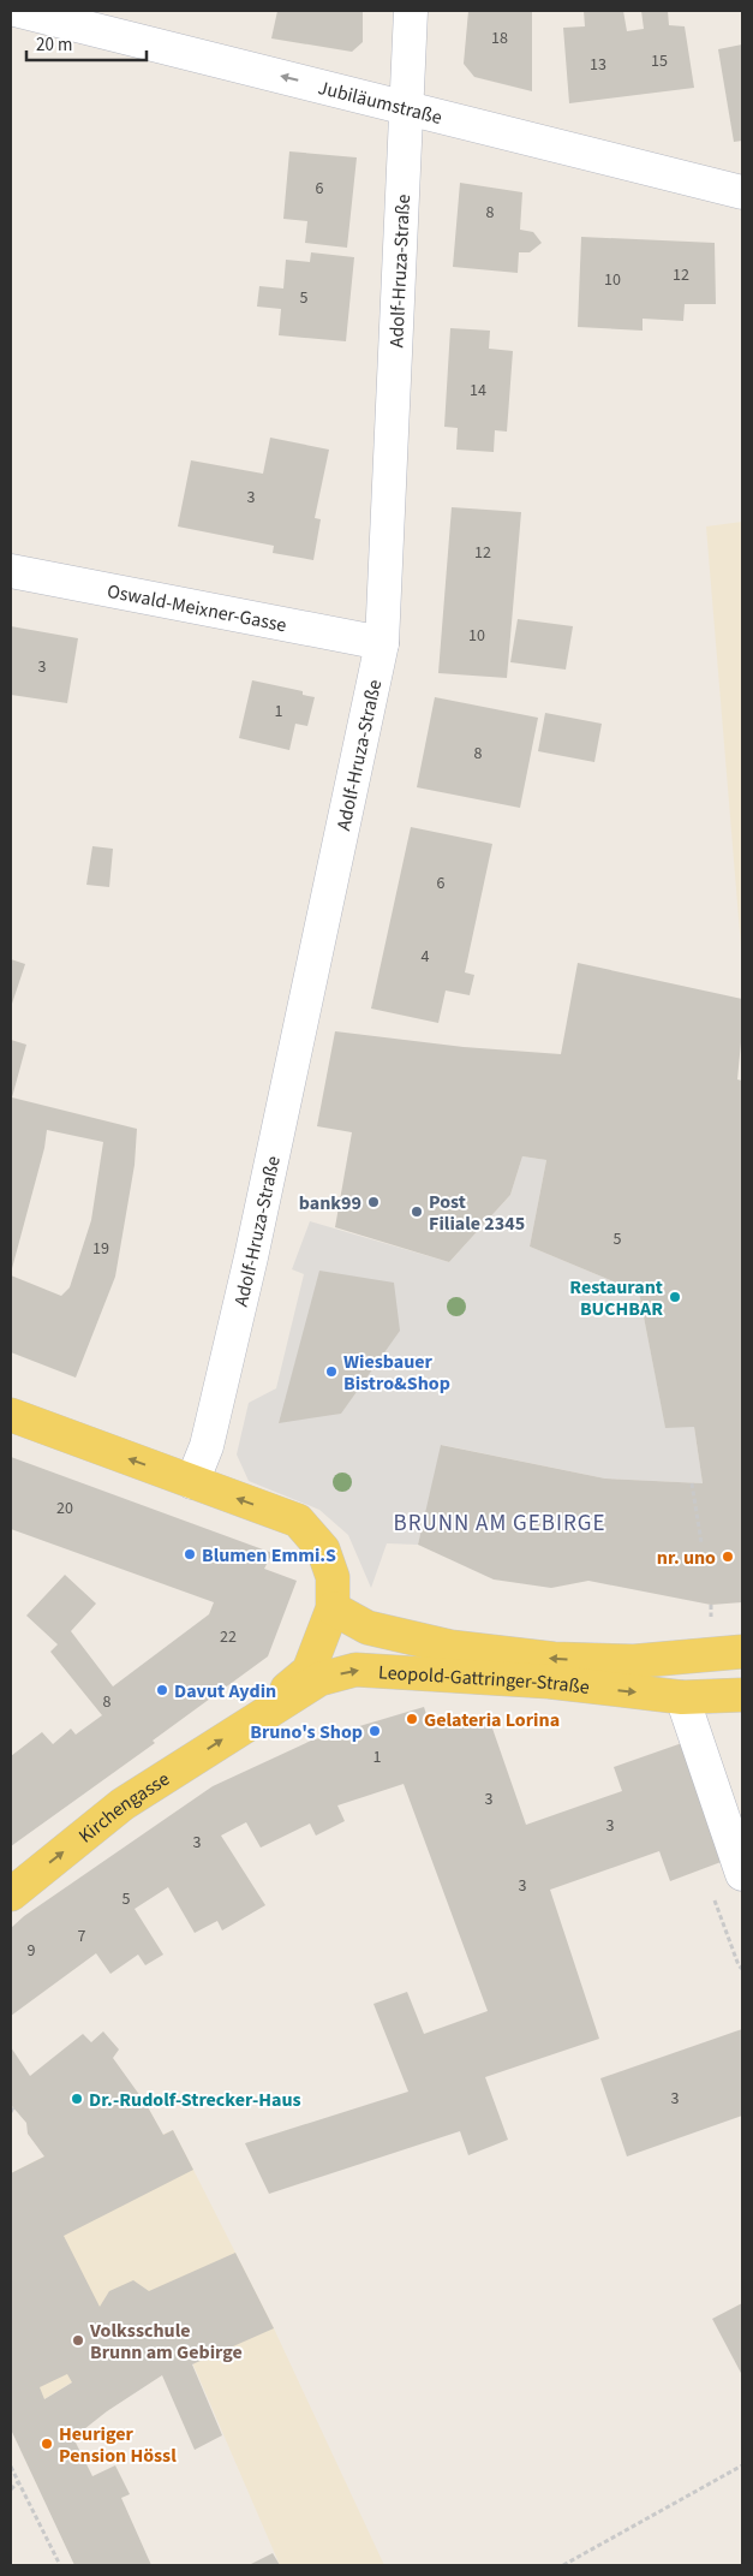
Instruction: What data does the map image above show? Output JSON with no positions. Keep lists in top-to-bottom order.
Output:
{
  "streets": {
    "main road": ["Leopold-Gattringer-Straße", "Kirchengasse"],
    "street": ["Jubiläumstraße", "Adolf-Hruza-Straße", "Oswald-Meixner-Gasse"]
  },
  "crossings": [
    ["Jubiläumstraße", "Adolf-Hruza-Straße"],
    ["Adolf-Hruza-Straße", "Oswald-Meixner-Gasse"],
    ["Leopold-Gattringer-Straße", "Kirchengasse"]
  ],
  "one_way": ["Jubiläumstraße", "Kirchengasse"],
  "districts": ["BRUNN AM GEBIRGE"],
  "places": [
    "bank99",
    "Post Filiale 2345",
    "Restaurant BUCHBAR",
    "Wiesbauer Bistro&Shop",
    "Blumen Emmi.S",
    "nr. uno",
    "Davut Aydin",
    "Gelateria Lorina",
    "Bruno's Shop",
    "Dr.-Rudolf-Strecker-Haus",
    "Volksschule Brunn am Gebirge",
    "Heuriger Pension Hössl"
  ],
  "house_numbers": [
    "18",
    "15",
    "13",
    "6",
    "8",
    "12",
    "10",
    "5",
    "14",
    "3",
    "12",
    "10",
    "3",
    "1",
    "8",
    "6",
    "4",
    "5",
    "19",
    "20",
    "22",
    "8",
    "1",
    "3",
    "3",
    "3",
    "3",
    "5",
    "7",
    "9",
    "3"
  ],
  "scale_bar": "20 m"
}
